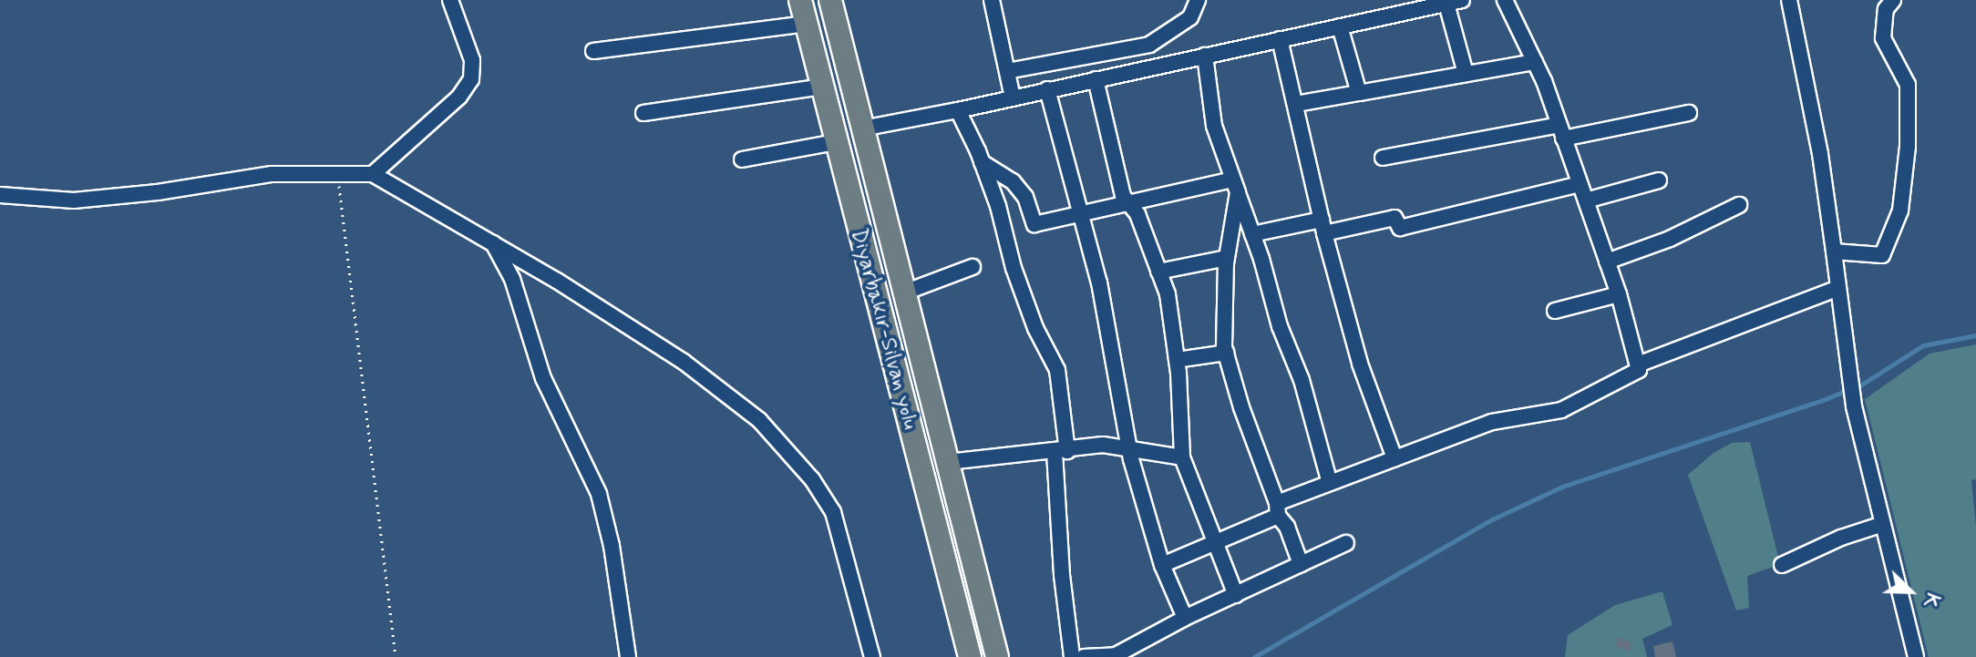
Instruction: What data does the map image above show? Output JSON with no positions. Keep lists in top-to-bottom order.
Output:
{
  "streets": {
    "highway": ["Diyarbakır-Silvan yolu"]
  },
  "north": "bottom right"
}
